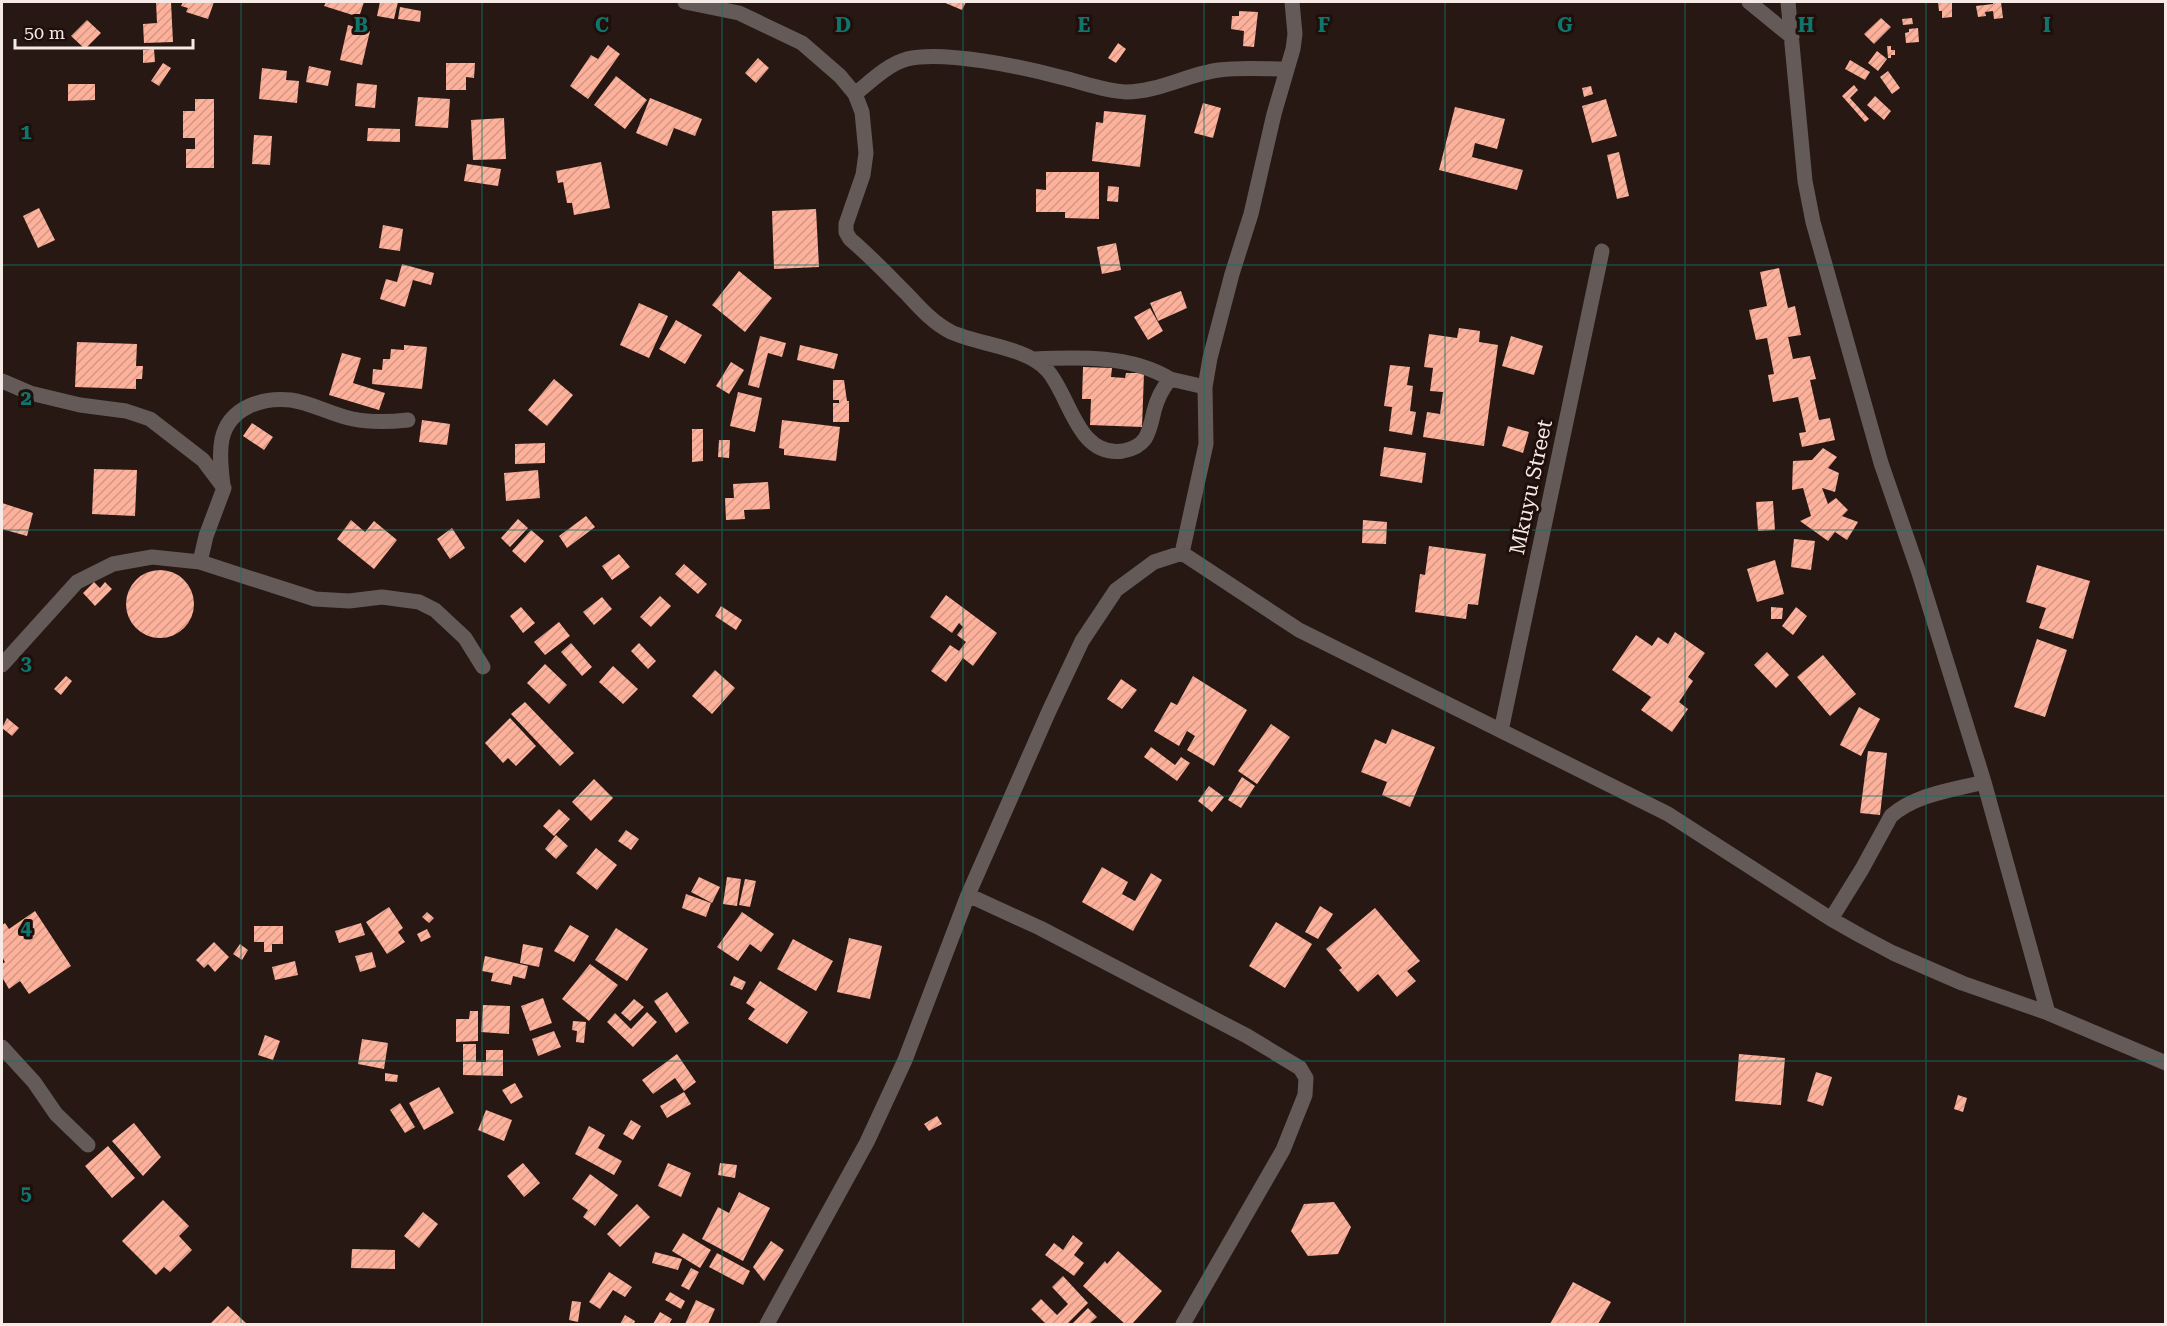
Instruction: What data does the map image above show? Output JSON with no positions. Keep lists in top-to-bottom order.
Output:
{
  "streets": {
    "street": ["Mkuyu Street"]
  },
  "scale_bar": "50 m",
  "grid": {
    "columns": [
      "B",
      "C",
      "D",
      "E",
      "F",
      "G",
      "H",
      "I"
    ],
    "rows": [
      "1",
      "2",
      "3",
      "4",
      "5"
    ]
  }
}
